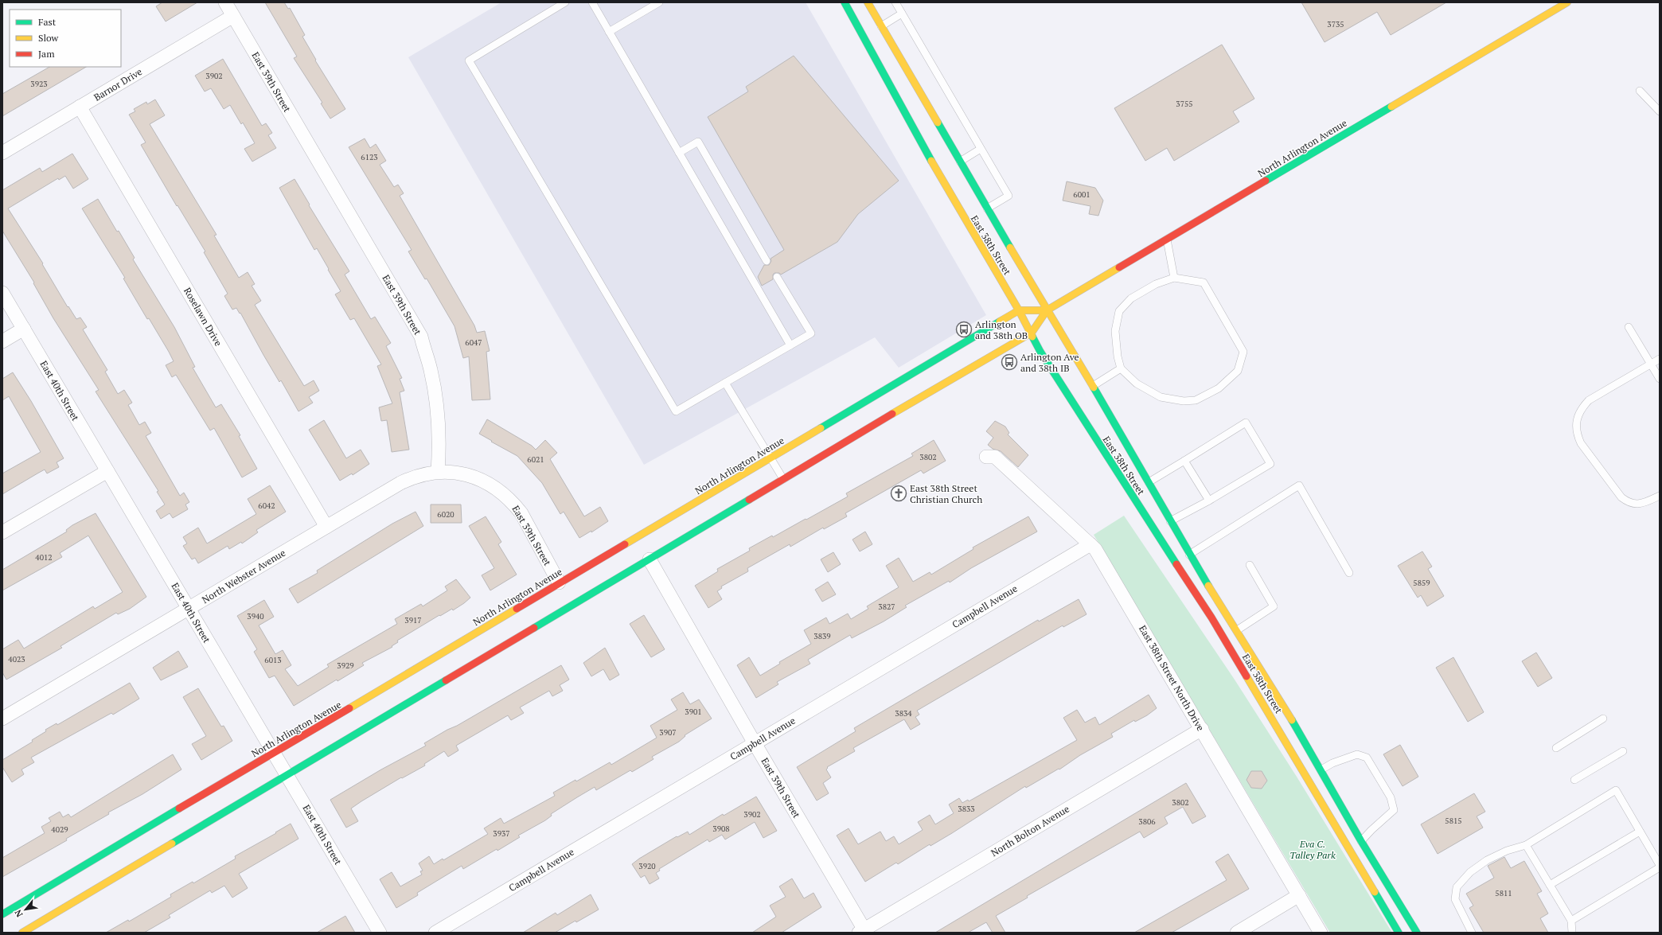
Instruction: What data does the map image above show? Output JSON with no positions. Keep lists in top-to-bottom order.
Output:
{
  "streets": {
    "main road": ["North Arlington Avenue", "East 38th Street"],
    "street": [
      "East 39th Street",
      "Barnor Drive",
      "Roselawn Drive",
      "East 40th Street",
      "North Webster Avenue",
      "Campbell Avenue",
      "East 38th Street North Drive",
      "North Bolton Avenue"
    ]
  },
  "crossings": [
    ["East 39th Street", "Barnor Drive"],
    ["East 39th Street", "North Arlington Avenue"],
    ["East 39th Street", "North Webster Avenue"],
    ["East 39th Street", "Campbell Avenue"],
    ["East 39th Street", "North Bolton Avenue"],
    ["Barnor Drive", "Roselawn Drive"],
    ["North Arlington Avenue", "East 38th Street"],
    ["North Arlington Avenue", "East 40th Street"],
    ["Roselawn Drive", "North Webster Avenue"],
    ["East 40th Street", "North Webster Avenue"],
    ["Campbell Avenue", "East 38th Street North Drive"],
    ["East 38th Street North Drive", "North Bolton Avenue"]
  ],
  "parks": ["Eva C. Talley Park"],
  "places": {
    "bus stop": ["Arlington and 38th OB", "Arlington Ave and 38th IB"],
    "church": ["East 38th Street Christian Church"]
  },
  "house_numbers": [
    "3735",
    "3902",
    "3923",
    "3755",
    "6123",
    "6001",
    "6047",
    "3802",
    "6021",
    "6042",
    "6020",
    "4012",
    "5859",
    "3827",
    "3940",
    "3917",
    "3839",
    "4023",
    "6013",
    "3929",
    "3901",
    "3834",
    "3907",
    "3802",
    "3833",
    "3902",
    "5815",
    "3806",
    "3908",
    "4029",
    "3937",
    "3920",
    "5811"
  ],
  "legend": ["Fast", "Slow", "Jam"],
  "north": "bottom left"
}
